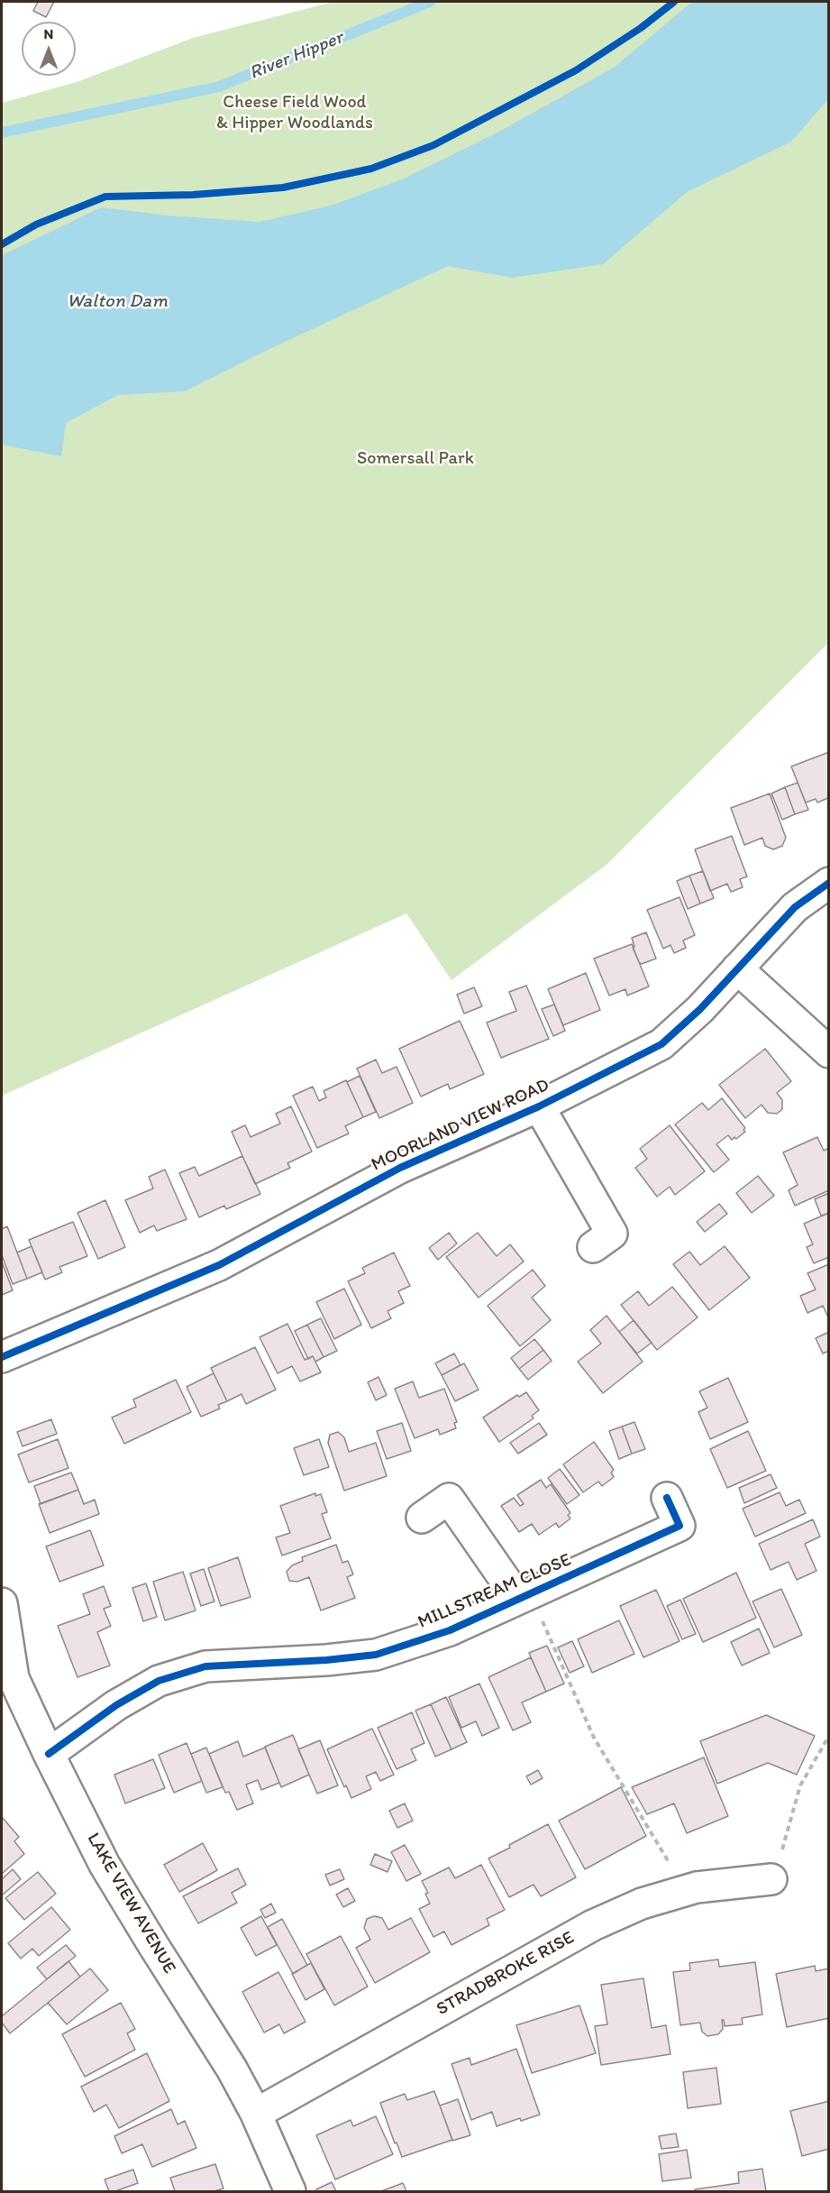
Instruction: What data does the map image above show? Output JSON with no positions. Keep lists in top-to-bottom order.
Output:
{
  "streets": {
    "street": [
      "MOORLAND VIEW ROAD",
      "MILLSTREAM CLOSE",
      "LAKE VIEW AVENUE",
      "STRADBROKE RISE"
    ]
  },
  "crossings": [
    ["MILLSTREAM CLOSE", "LAKE VIEW AVENUE"],
    ["LAKE VIEW AVENUE", "STRADBROKE RISE"]
  ],
  "water": ["River Hipper", "Walton Dam"],
  "parks": ["Cheese Field Wood & Hipper Woodlands", "Somersall Park"],
  "north": "top"
}
